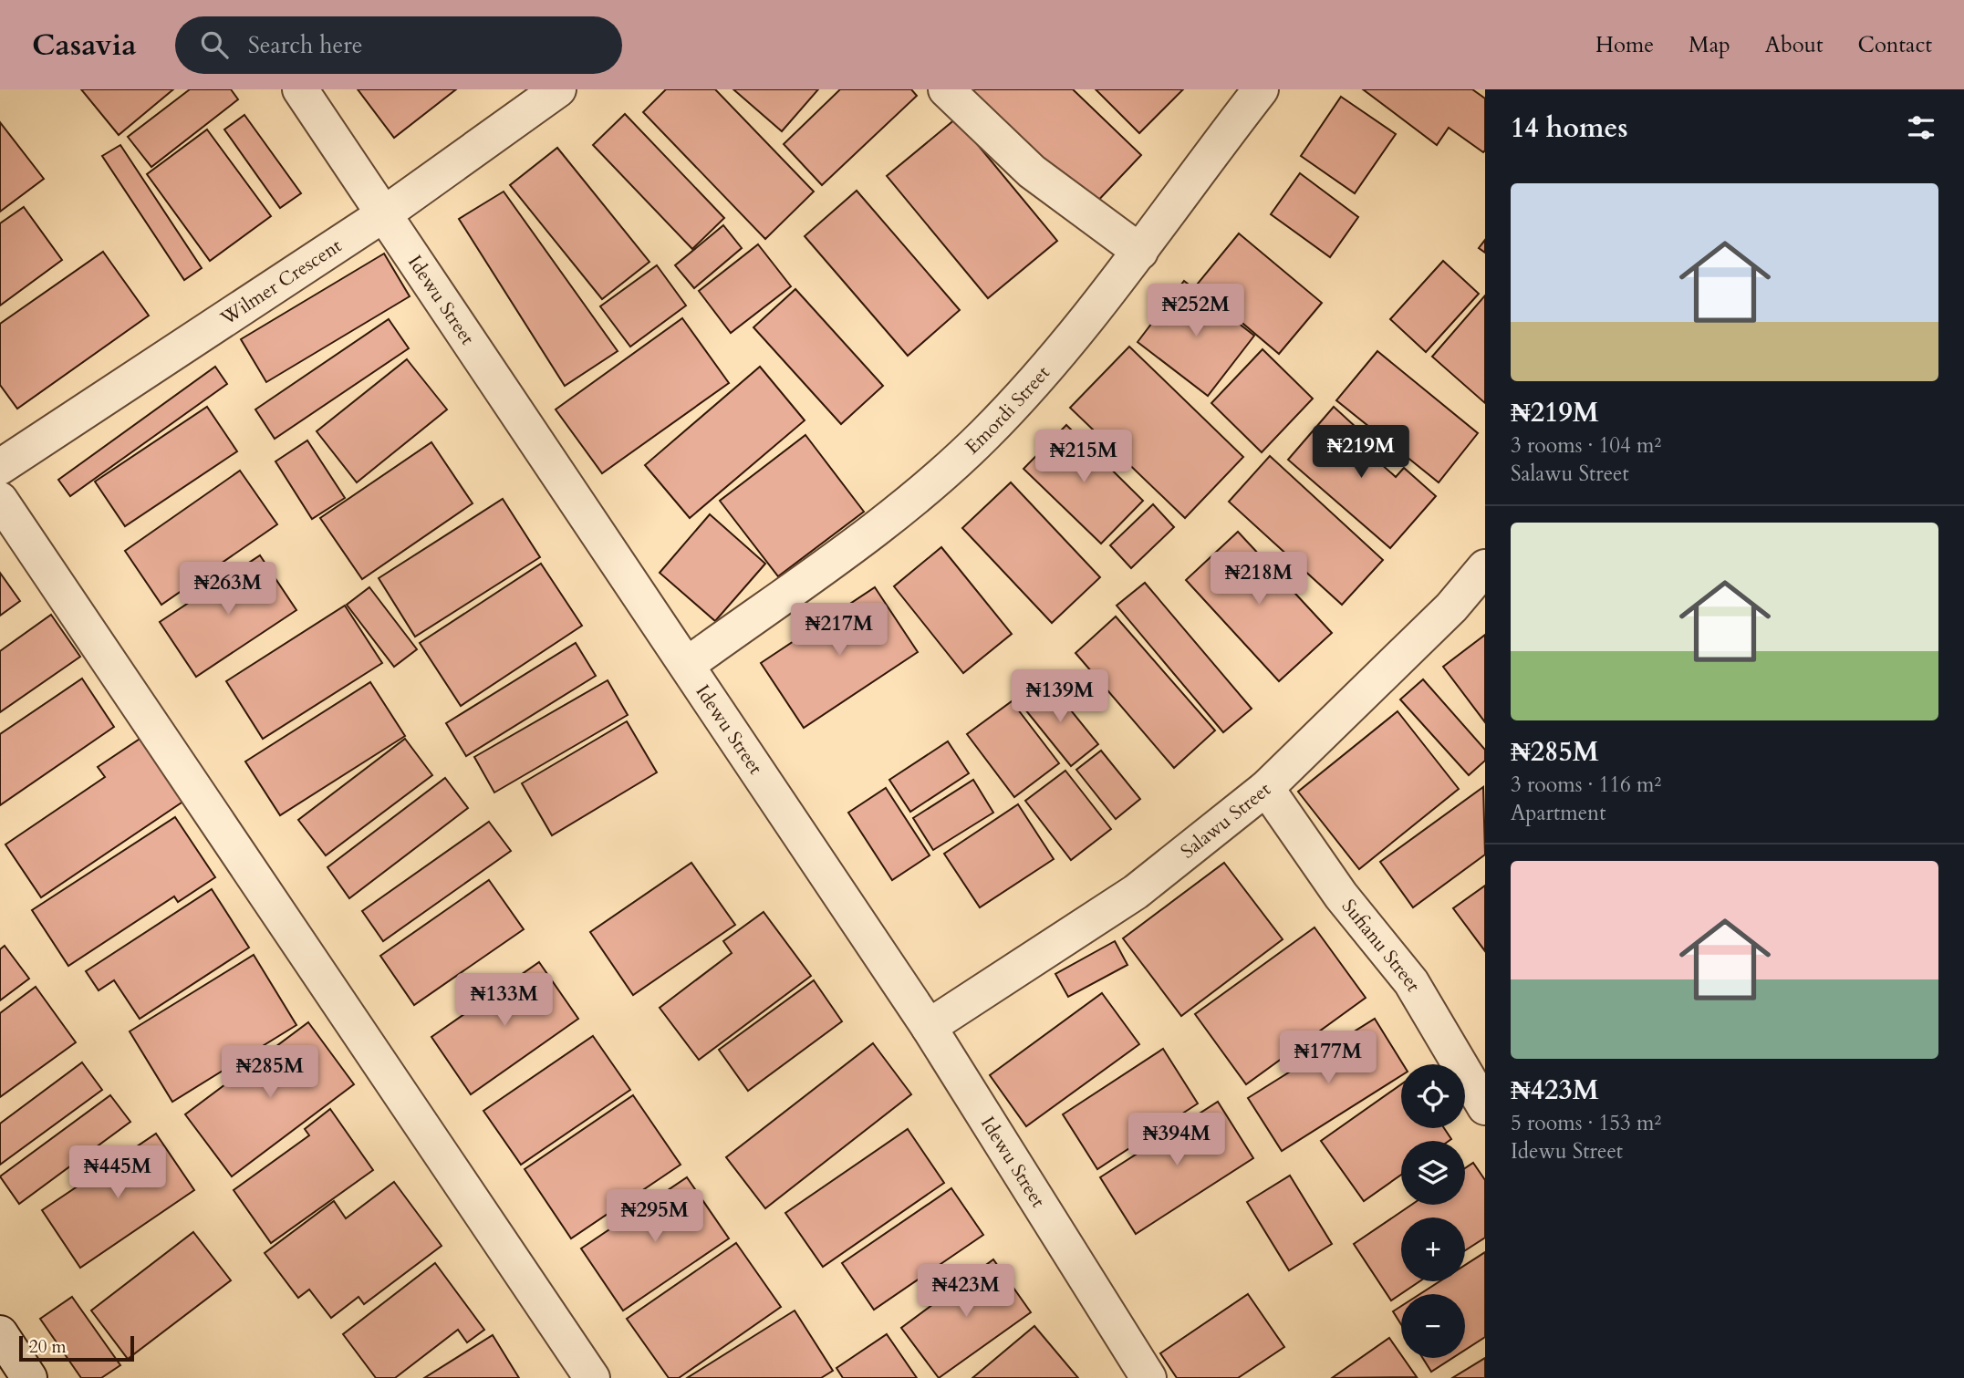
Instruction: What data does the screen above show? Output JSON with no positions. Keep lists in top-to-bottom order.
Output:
{
  "streets": {
    "street": [
      "Wilmer Crescent",
      "Idewu Street",
      "Emordi Street",
      "Salawu Street",
      "Sufianu Street"
    ]
  },
  "crossings": [
    ["Wilmer Crescent", "Idewu Street"],
    ["Idewu Street", "Emordi Street"],
    ["Idewu Street", "Salawu Street"],
    ["Salawu Street", "Sufianu Street"]
  ],
  "scale_bar": "20 m",
  "page": {
    "header": "Casavia",
    "search": "Search here",
    "nav": [
      "Home",
      "Map",
      "About",
      "Contact"
    ],
    "heading": "14 homes",
    "list": [
      {
        "name": "₦219M",
        "note": "3 rooms · 104 m² · Salawu Street"
      },
      {
        "name": "₦285M",
        "note": "3 rooms · 116 m² · Apartment"
      },
      {
        "name": "₦423M",
        "note": "5 rooms · 153 m² · Idewu Street"
      }
    ],
    "price": [
      "₦252M",
      "₦219M",
      "₦215M",
      "₦218M",
      "₦263M",
      "₦217M",
      "₦139M",
      "₦133M",
      "₦177M",
      "₦285M",
      "₦394M",
      "₦445M",
      "₦295M",
      "₦423M"
    ],
    "map_buttons": ["+", "−"],
    "scale": "20 m"
  }
}
